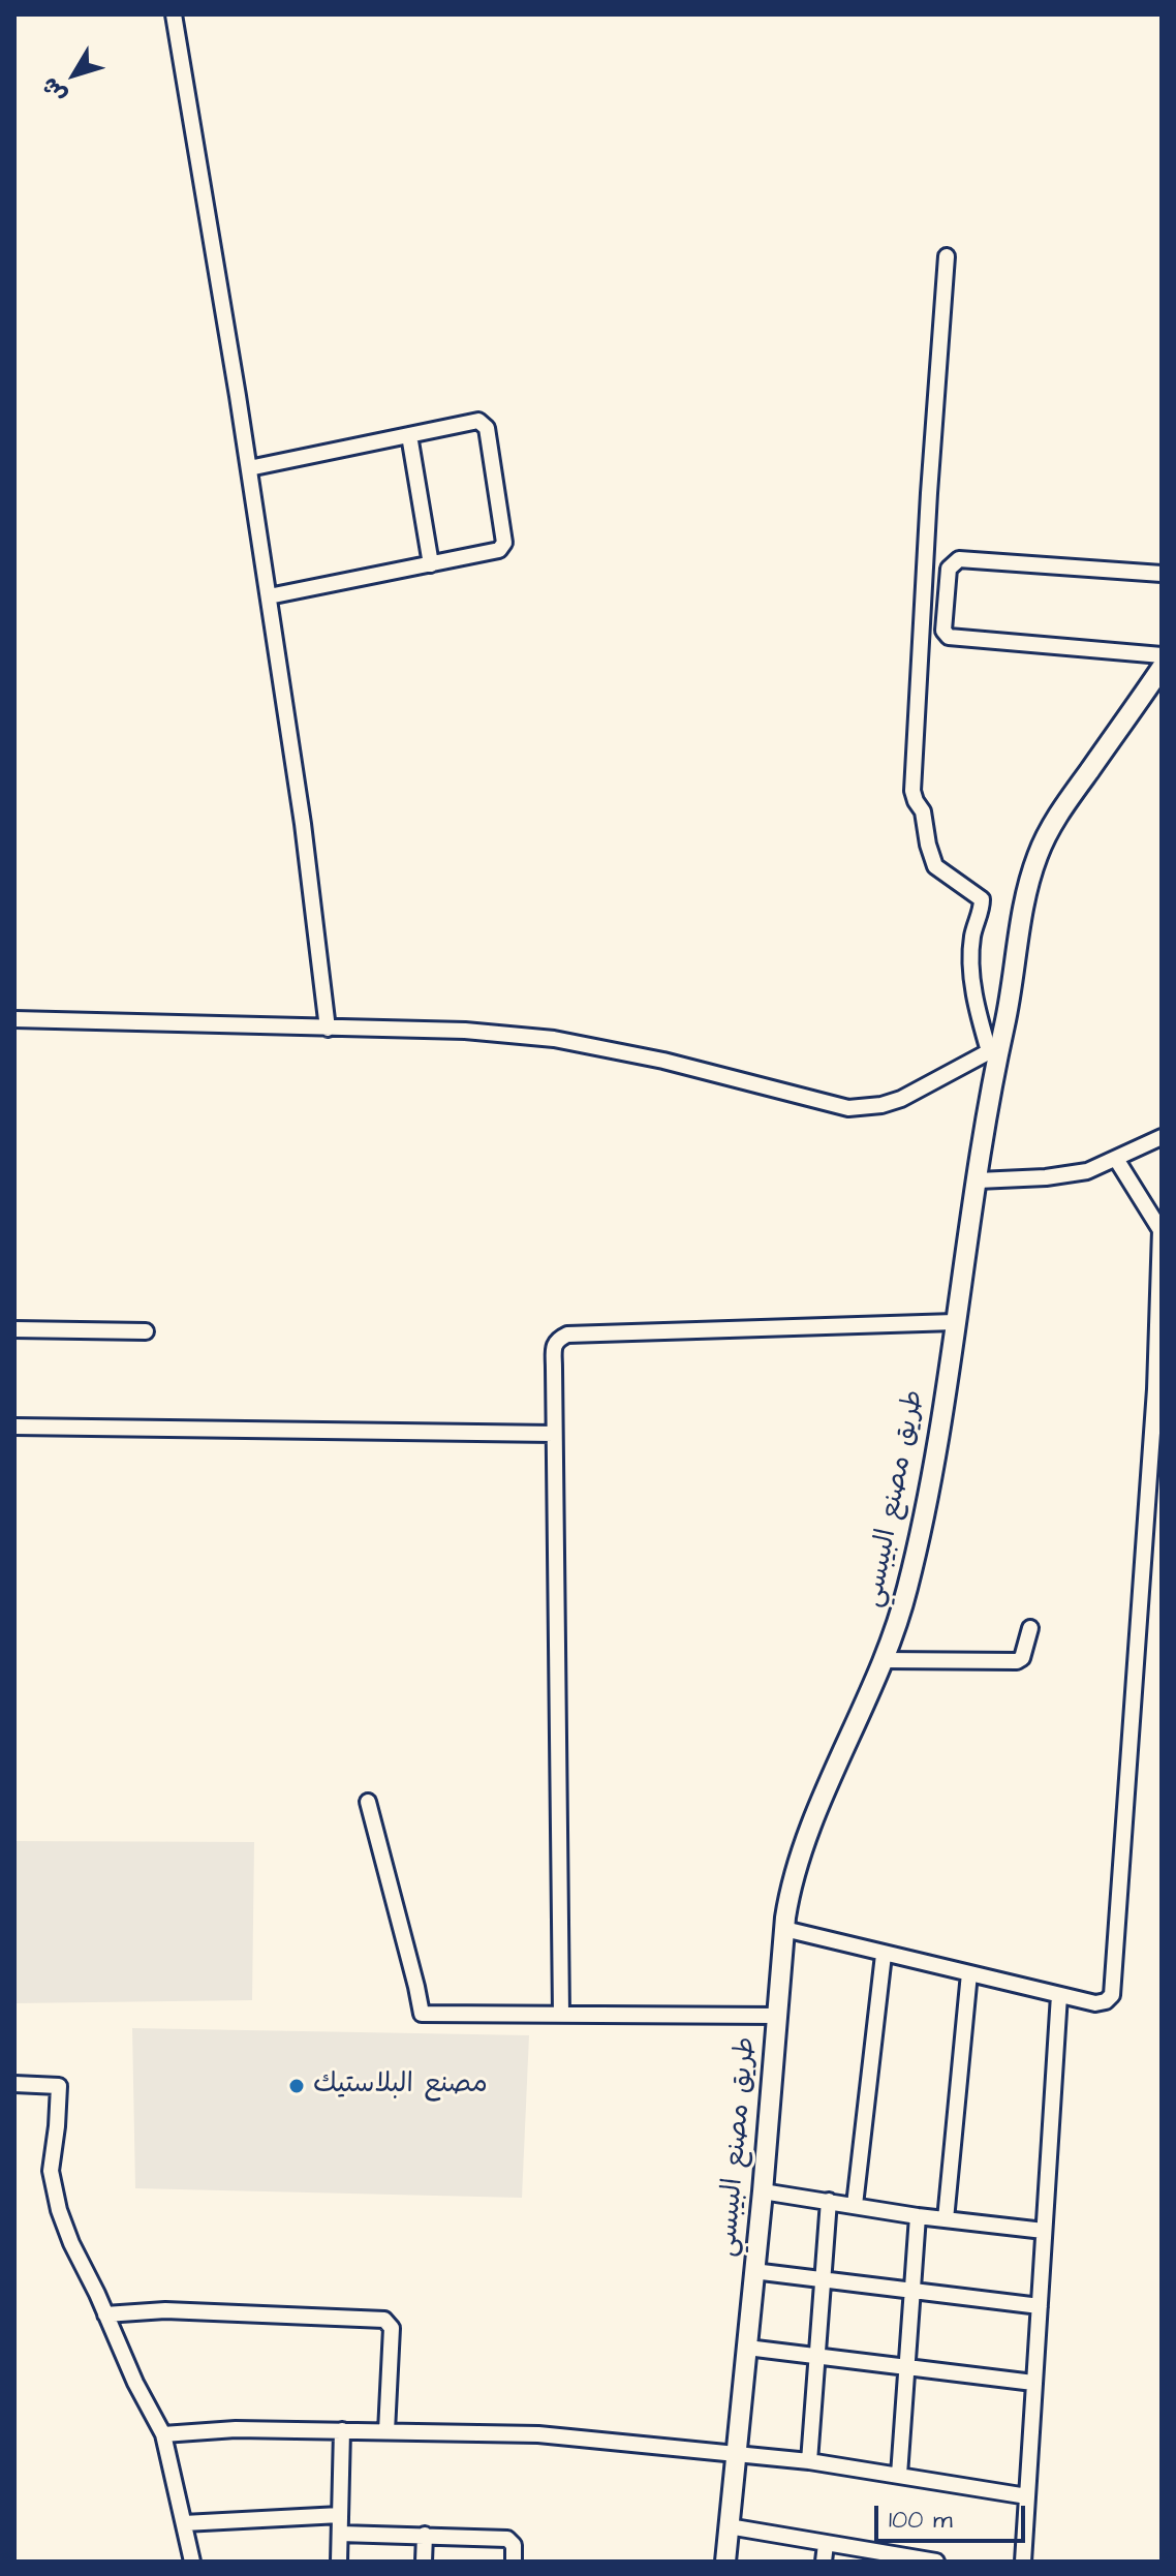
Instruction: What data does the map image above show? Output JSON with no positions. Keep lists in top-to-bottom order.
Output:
{
  "streets": {
    "main road": ["طريق مصنع البيبسي"]
  },
  "places": ["مصنع البلاستيك"],
  "scale_bar": "100 m",
  "north": "bottom left"
}
